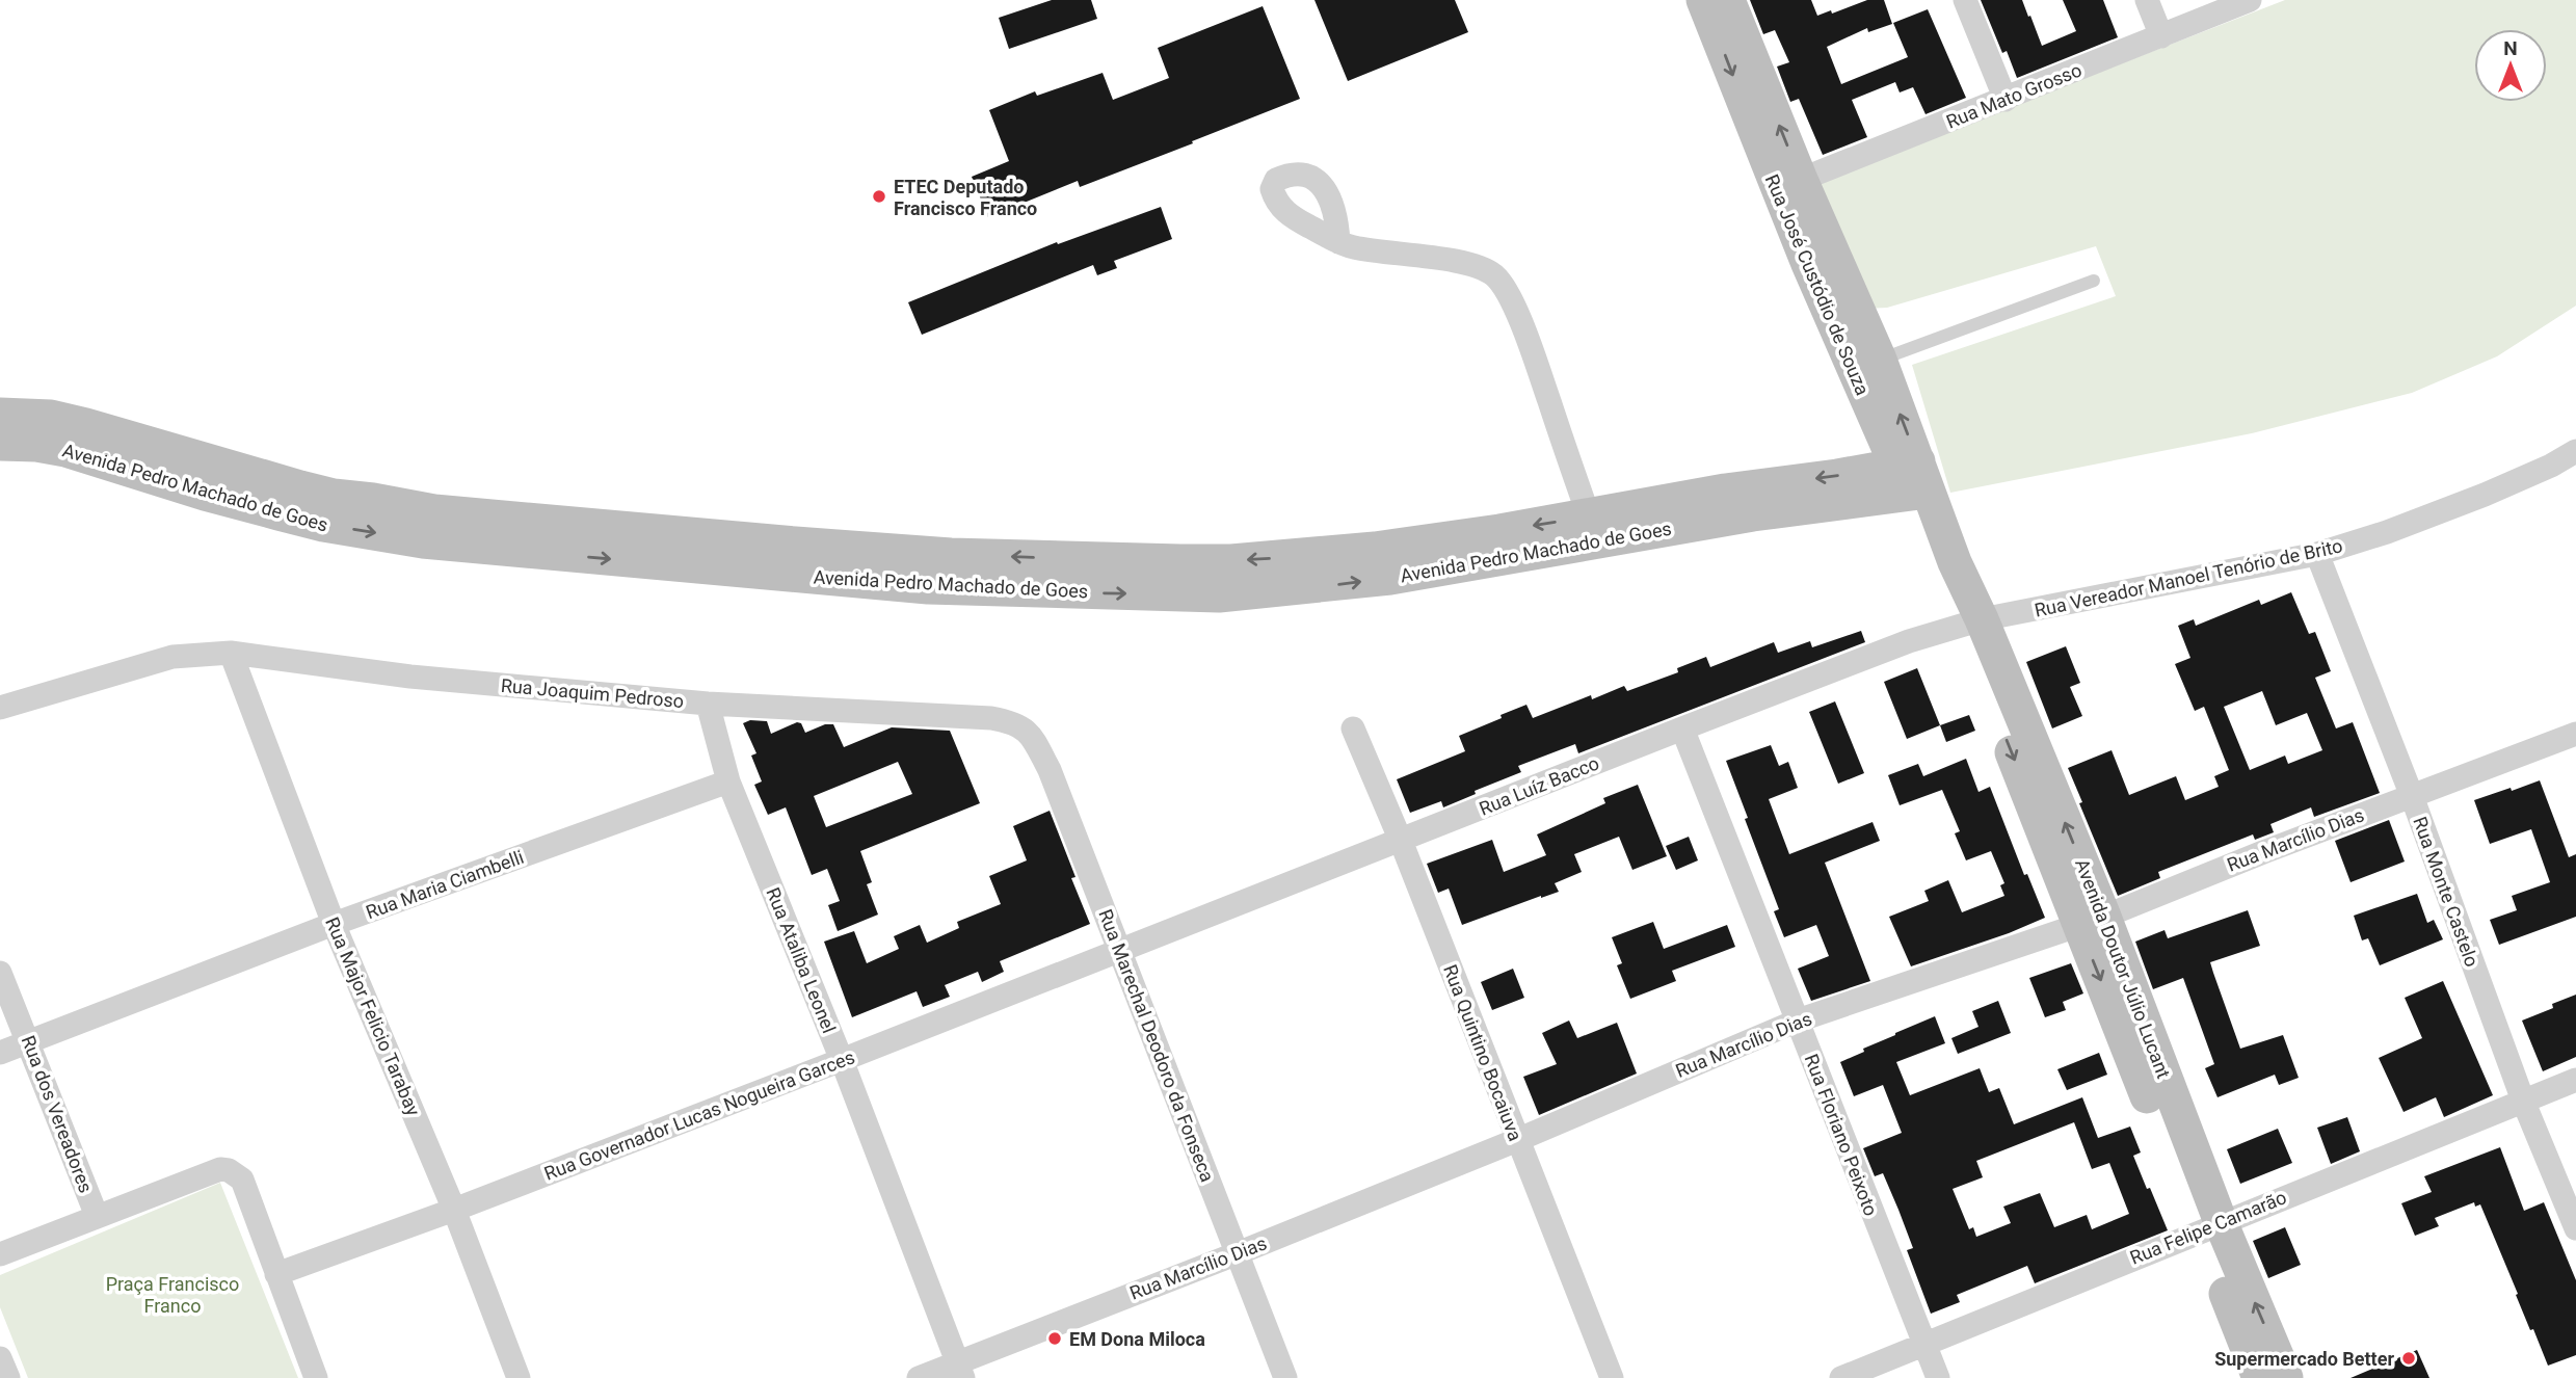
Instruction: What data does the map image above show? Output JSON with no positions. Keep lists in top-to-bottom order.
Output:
{
  "streets": {
    "street": [
      "Rua Mato Grosso",
      "Rua José Custódio de Souza",
      "Avenida Pedro Machado de Goes",
      "Rua Vereador Manoel Tenório de Brito",
      "Rua Joaquim Pedroso",
      "Rua Luíz Bacco",
      "Rua Marcílio Dias",
      "Rua Maria Ciambelli",
      "Rua Monte Castelo",
      "Rua Ataliba Leonel",
      "Avenida Doutor Júlio Lucant",
      "Rua Major Felicio Tarabay",
      "Rua Marechal Deodoro da Fonseca",
      "Rua Quintino Bocaiuva",
      "Rua dos Vereadores",
      "Rua Governador Lucas Nogueira Garces",
      "Rua Floriano Peixoto",
      "Rua Felipe Camarão"
    ]
  },
  "crossings": [
    ["Rua Mato Grosso", "Rua José Custódio de Souza"],
    ["Rua José Custódio de Souza", "Avenida Pedro Machado de Goes"],
    ["Rua José Custódio de Souza", "Avenida Doutor Júlio Lucant"],
    ["Rua Vereador Manoel Tenório de Brito", "Rua Luíz Bacco"],
    ["Rua Vereador Manoel Tenório de Brito", "Rua Monte Castelo"],
    ["Rua Vereador Manoel Tenório de Brito", "Avenida Doutor Júlio Lucant"],
    ["Rua Joaquim Pedroso", "Rua Ataliba Leonel"],
    ["Rua Joaquim Pedroso", "Rua Major Felicio Tarabay"],
    ["Rua Joaquim Pedroso", "Rua Marechal Deodoro da Fonseca"],
    ["Rua Luíz Bacco", "Avenida Doutor Júlio Lucant"],
    ["Rua Luíz Bacco", "Rua Marechal Deodoro da Fonseca"],
    ["Rua Luíz Bacco", "Rua Quintino Bocaiuva"],
    ["Rua Luíz Bacco", "Rua Governador Lucas Nogueira Garces"],
    ["Rua Luíz Bacco", "Rua Floriano Peixoto"],
    ["Rua Marcílio Dias", "Rua Monte Castelo"],
    ["Rua Marcílio Dias", "Rua Ataliba Leonel"],
    ["Rua Marcílio Dias", "Avenida Doutor Júlio Lucant"],
    ["Rua Marcílio Dias", "Rua Marechal Deodoro da Fonseca"],
    ["Rua Marcílio Dias", "Rua Quintino Bocaiuva"],
    ["Rua Marcílio Dias", "Rua Floriano Peixoto"],
    ["Rua Maria Ciambelli", "Rua Ataliba Leonel"],
    ["Rua Maria Ciambelli", "Rua Major Felicio Tarabay"],
    ["Rua Maria Ciambelli", "Rua dos Vereadores"],
    ["Rua Monte Castelo", "Rua Felipe Camarão"],
    ["Rua Ataliba Leonel", "Rua Governador Lucas Nogueira Garces"],
    ["Avenida Doutor Júlio Lucant", "Rua Felipe Camarão"],
    ["Rua Major Felicio Tarabay", "Rua Governador Lucas Nogueira Garces"],
    ["Rua Marechal Deodoro da Fonseca", "Rua Governador Lucas Nogueira Garces"],
    ["Rua Floriano Peixoto", "Rua Felipe Camarão"]
  ],
  "parks": ["Praça Francisco Franco"],
  "places": ["ETEC Deputado Francisco Franco", "EM Dona Miloca", "Supermercado Better"],
  "north": "top"
}
